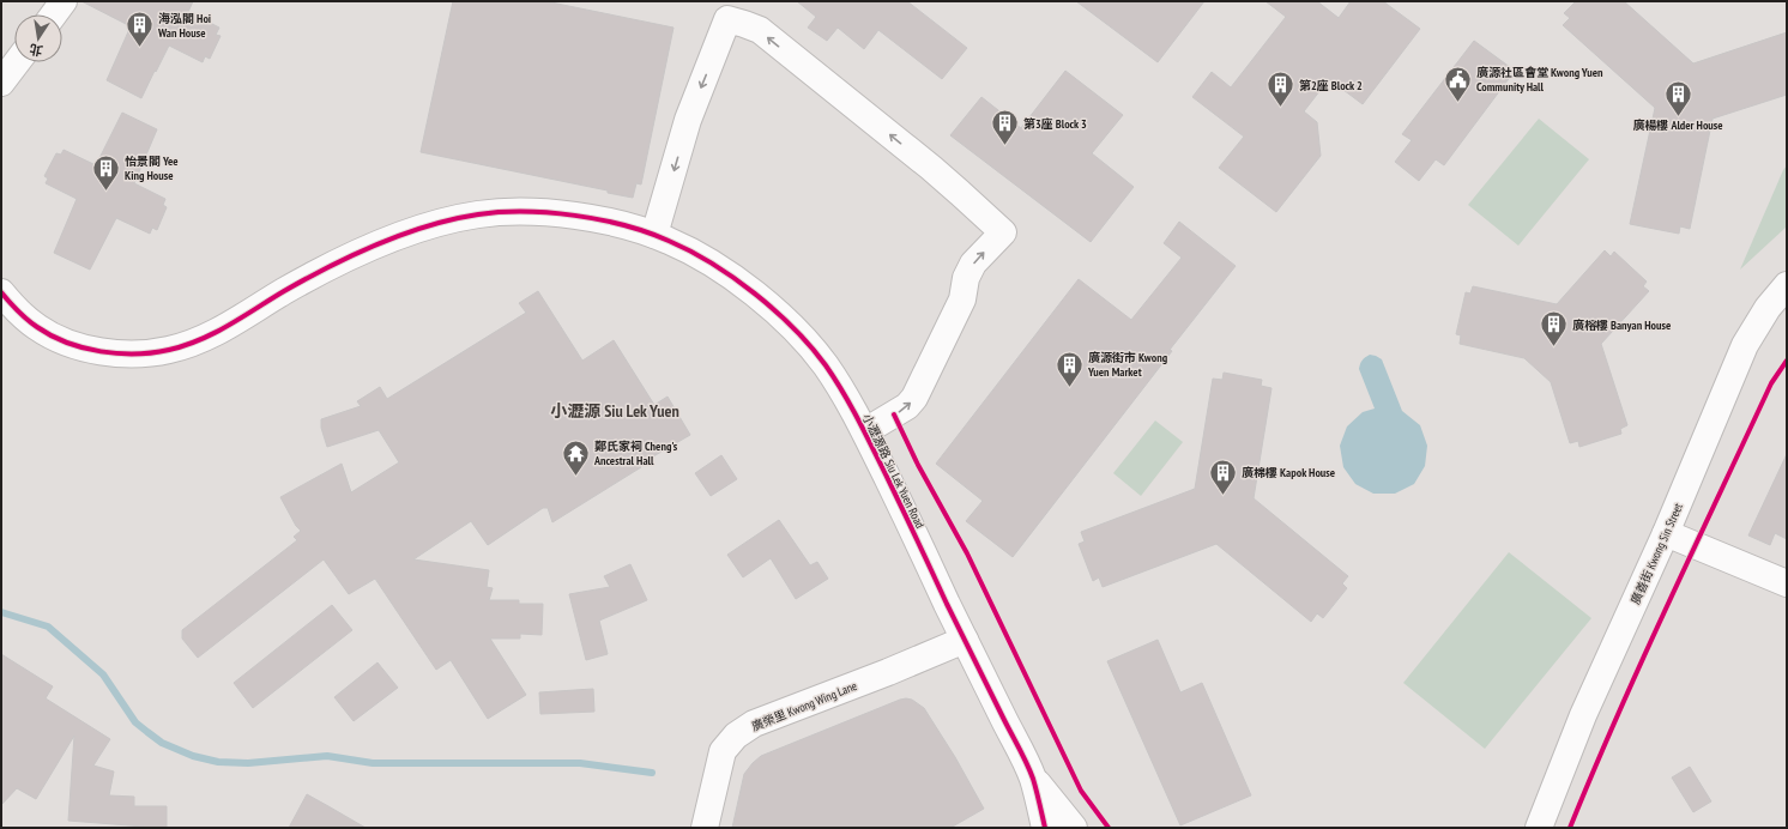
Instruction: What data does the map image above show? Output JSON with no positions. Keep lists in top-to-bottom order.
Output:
{
  "streets": {
    "street": ["小瀝源路 Siu Lek Yuen Road", "廣善街 Kwong Sin Street", "廣榮里 Kwong Wing Lane"]
  },
  "crossings": [
    ["小瀝源路 Siu Lek Yuen Road", "廣榮里 Kwong Wing Lane"]
  ],
  "districts": ["小瀝源 Siu Lek Yuen"],
  "places": {
    "building": [
      "海泓閣 Hoi Wan House",
      "第2座 Block 2",
      "廣楊樓 Alder House",
      "第3座 Block 3",
      "怡景閣 Yee King House",
      "廣榕樓 Banyan House",
      "廣源街市 Kwong Yuen Market",
      "廣棉樓 Kapok House"
    ],
    "public building": ["廣源社區會堂 Kwong Yuen Community Hall"],
    "temple": ["鄭氏家祠 Cheng's Ancestral Hall"]
  },
  "north": "bottom"
}
